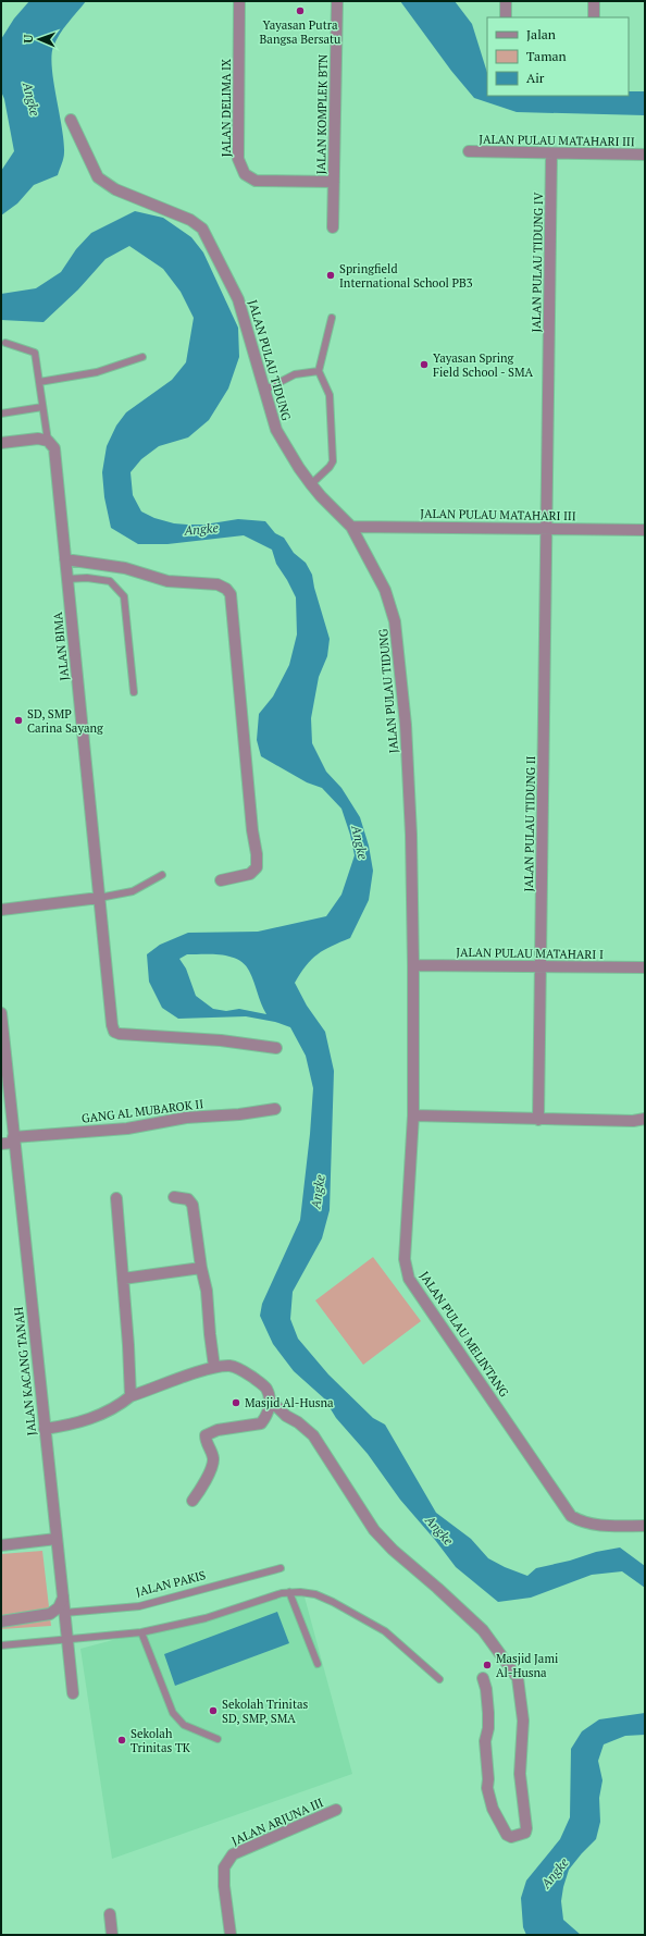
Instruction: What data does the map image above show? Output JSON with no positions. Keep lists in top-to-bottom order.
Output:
{
  "streets": {
    "street": [
      "JALAN DELIMA IX",
      "JALAN KOMPLEK BTN",
      "JALAN PULAU MATAHARI III",
      "JALAN PULAU TIDUNG IV",
      "JALAN PULAU TIDUNG",
      "JALAN BIMA",
      "JALAN PULAU TIDUNG II",
      "JALAN PULAU MATAHARI I",
      "GANG AL MUBAROK II",
      "JALAN PULAU MELINTANG",
      "JALAN KACANG TANAH",
      "JALAN ARJUNA III"
    ],
    "lane": ["JALAN PAKIS"]
  },
  "crossings": [
    ["JALAN DELIMA IX", "JALAN KOMPLEK BTN"],
    ["JALAN PULAU MATAHARI III", "JALAN PULAU TIDUNG IV"],
    ["JALAN PULAU MATAHARI III", "JALAN PULAU TIDUNG"],
    ["JALAN PULAU MATAHARI III", "JALAN PULAU TIDUNG II"],
    ["JALAN PULAU TIDUNG IV", "JALAN PULAU TIDUNG II"],
    ["JALAN PULAU TIDUNG", "JALAN PULAU MATAHARI I"],
    ["JALAN PULAU TIDUNG", "JALAN PULAU MELINTANG"],
    ["JALAN PULAU TIDUNG II", "JALAN PULAU MATAHARI I"],
    ["JALAN PULAU MATAHARI I", "JALAN PULAU MELINTANG"],
    ["GANG AL MUBAROK II", "JALAN KACANG TANAH"]
  ],
  "water": ["Angke"],
  "places": [
    "Yayasan Putra Bangsa Bersatu",
    "Springfield International School PB3",
    "Yayasan Spring Field School - SMA",
    "SD, SMP Carina Sayang",
    "Masjid Al-Husna",
    "Masjid Jami Al-Husna",
    "Sekolah Trinitas SD, SMP, SMA",
    "Sekolah Trinitas TK"
  ],
  "legend": ["Jalan", "Taman", "Air"],
  "north": "left"
}
